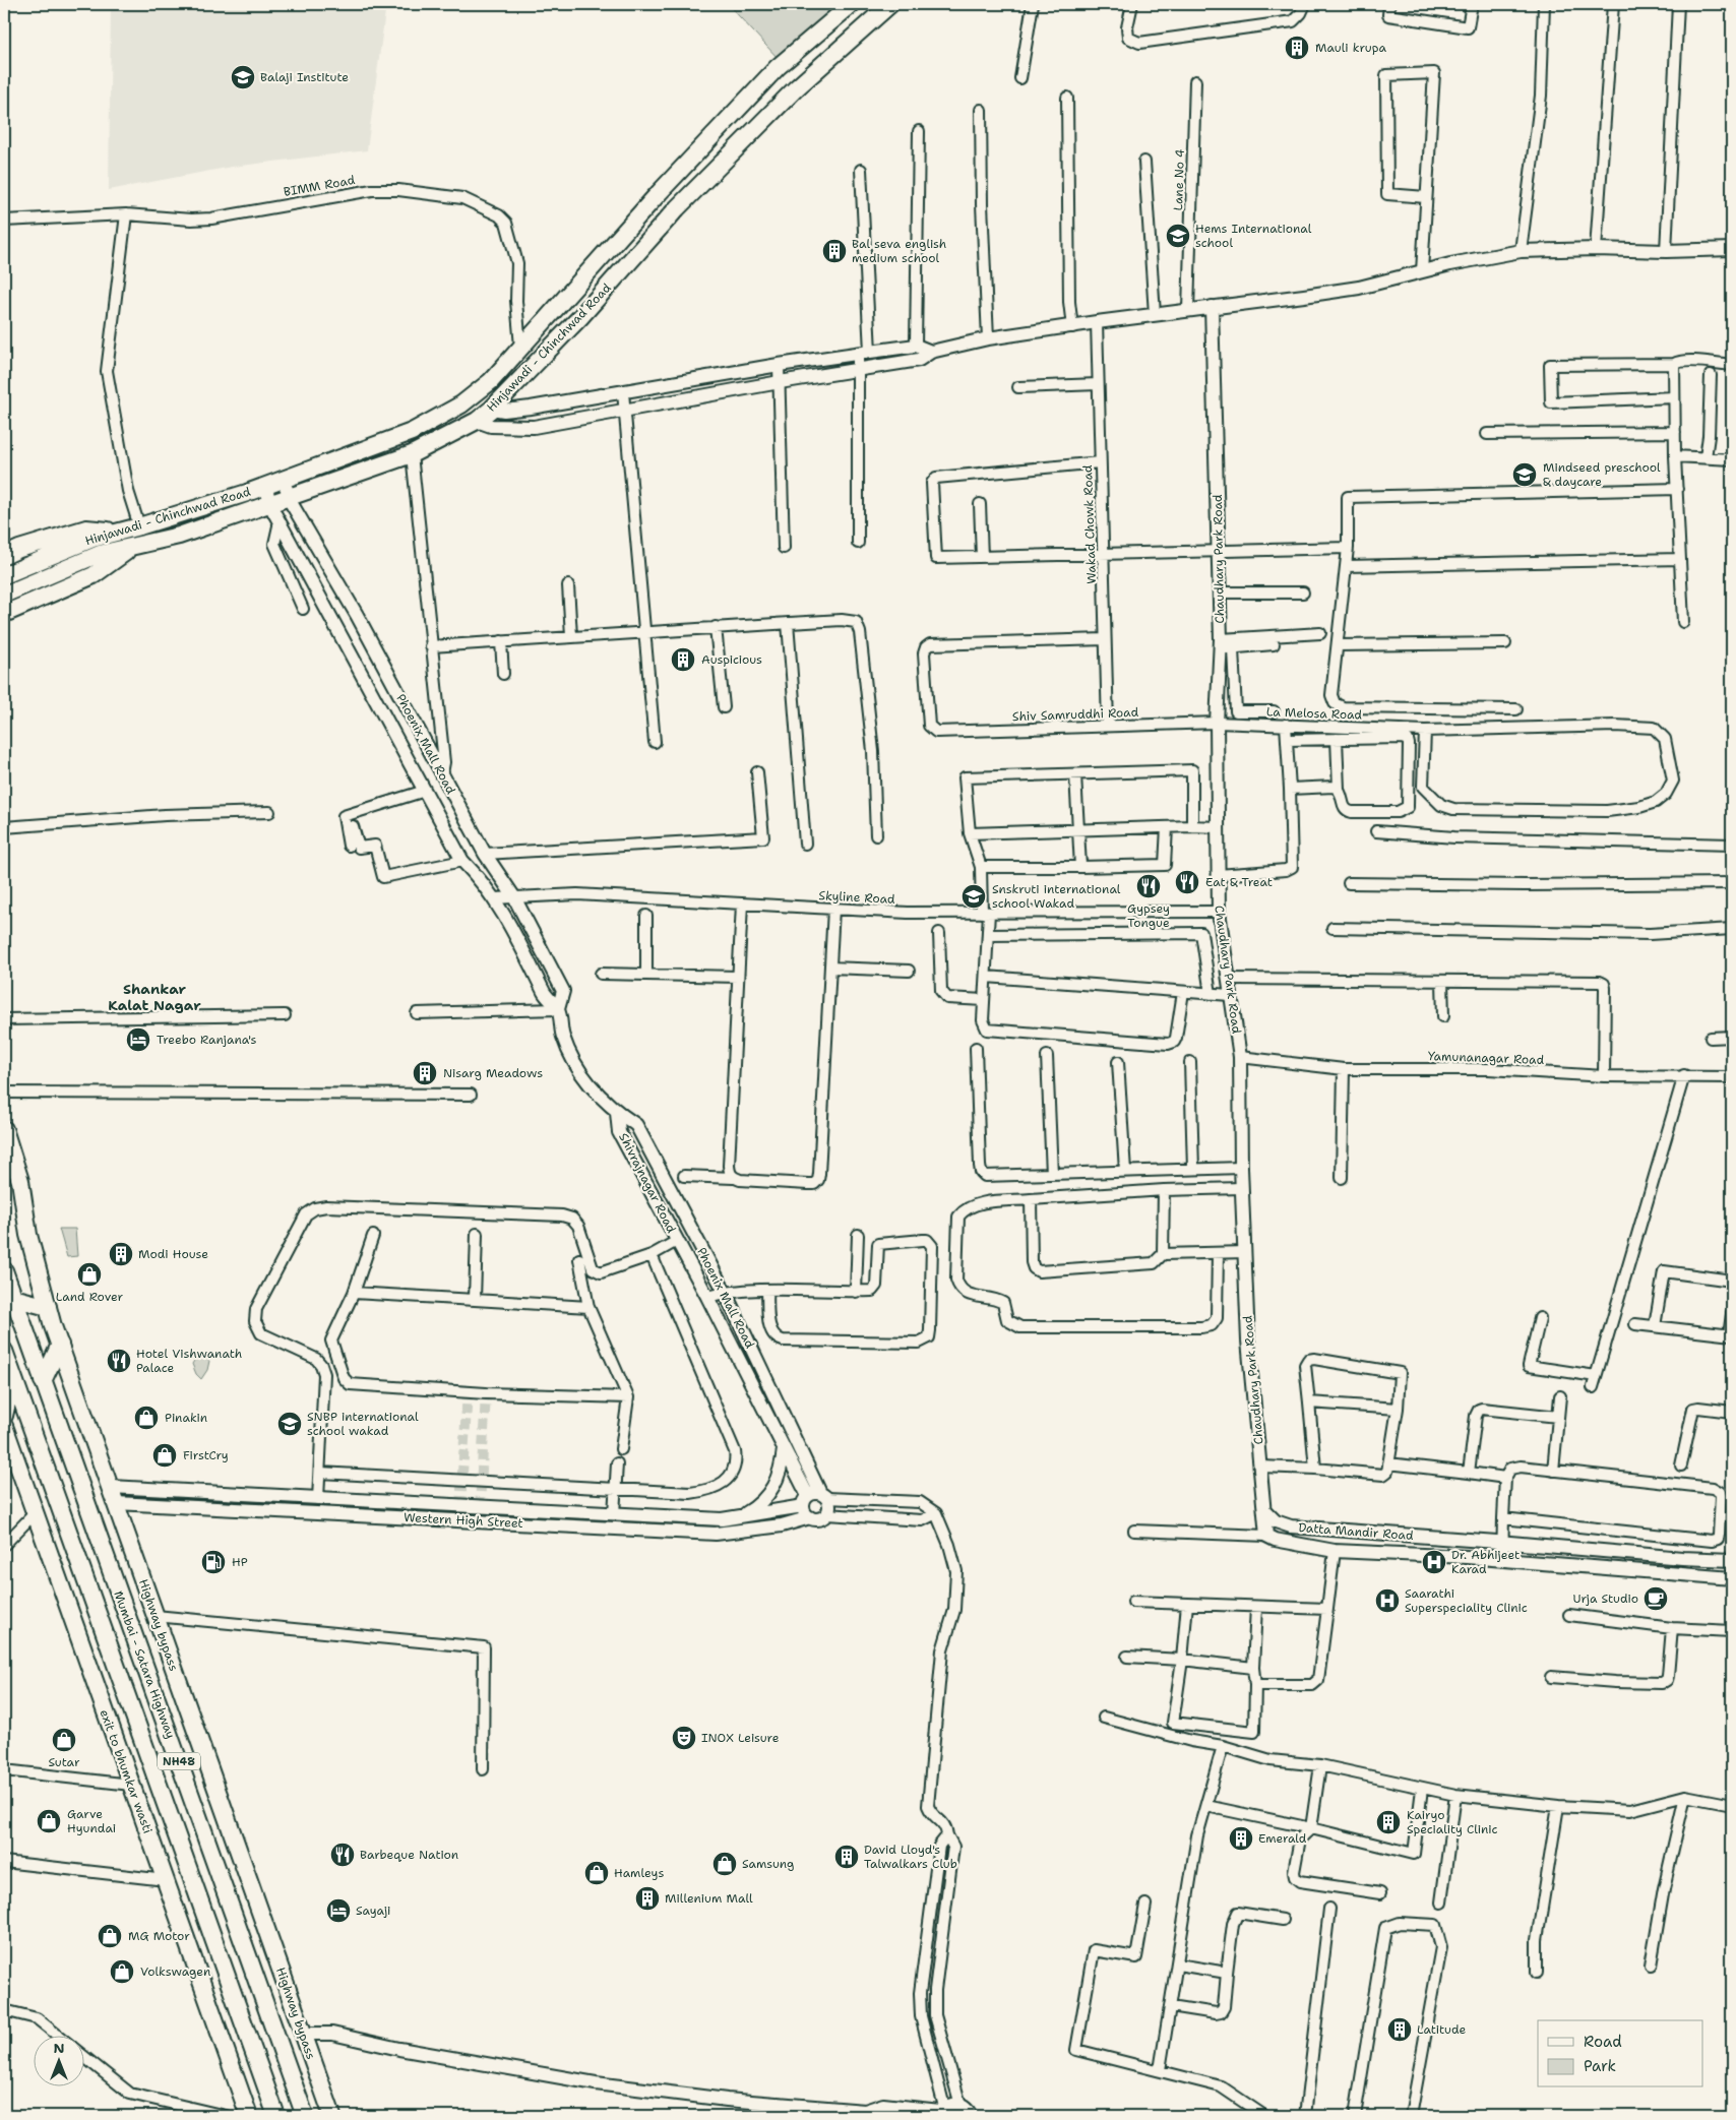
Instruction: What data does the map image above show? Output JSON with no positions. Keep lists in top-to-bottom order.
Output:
{
  "streets": {
    "main road": [
      "Hinjawadi - Chinchwad Road",
      "Highway bypass",
      "Mumbai - Satara Highway",
      "NH48",
      "exit to bhumkar wasti"
    ],
    "street": [
      "Lane No 4",
      "BIMM Road",
      "Wakad Chowk Road",
      "Chaudhary Park Road",
      "La Melosa Road",
      "Shiv Samruddhi Road",
      "Phoenix Mall Road",
      "Skyline Road",
      "Yamunanagar Road",
      "Shivrajnagar Road",
      "Western High Street",
      "Datta Mandir Road"
    ]
  },
  "crossings": [
    ["BIMM Road", "Hinjawadi - Chinchwad Road"],
    ["Hinjawadi - Chinchwad Road", "Phoenix Mall Road"],
    ["Wakad Chowk Road", "Shiv Samruddhi Road"],
    ["Chaudhary Park Road", "La Melosa Road"],
    ["Chaudhary Park Road", "Shiv Samruddhi Road"],
    ["Chaudhary Park Road", "Skyline Road"],
    ["Chaudhary Park Road", "Yamunanagar Road"],
    ["Chaudhary Park Road", "Datta Mandir Road"],
    ["La Melosa Road", "Shiv Samruddhi Road"],
    ["Phoenix Mall Road", "Skyline Road"],
    ["Phoenix Mall Road", "Shivrajnagar Road"],
    ["Phoenix Mall Road", "Western High Street"],
    ["Western High Street", "Highway bypass"]
  ],
  "districts": ["Shankar Kalat Nagar"],
  "places": {
    "building": [
      "Mauli krupa",
      "Bal seva english medium school",
      "Auspicious",
      "Nisarg Meadows",
      "Modi House",
      "Kairyo Speciality Clinic",
      "Emerald",
      "David Lloyd's Talwalkars Club",
      "Millenium Mall",
      "Latitude"
    ],
    "school or university": [
      "Balaji Institute",
      "Hems International school",
      "Mindseed preschool & daycare",
      "Snskruti international school Wakad",
      "SNBP international school wakad"
    ],
    "restaurant": [
      "Eat & Treat",
      "Gypsey Tongue",
      "Hotel Vishwanath Palace",
      "Barbeque Nation"
    ],
    "hotel": ["Treebo Ranjana's", "Sayaji"],
    "shop": [
      "Land Rover",
      "Pinakin",
      "FirstCry",
      "Sutar",
      "Garve Hyundai",
      "Samsung",
      "Hamleys",
      "MG Motor",
      "Volkswagen"
    ],
    "fuel station": ["HP"],
    "hospital": ["Dr. Abhijeet Karad", "Saarathi Superspeciality Clinic"],
    "cafe": ["Urja Studio"],
    "theatre": ["INOX Leisure"]
  },
  "legend": ["Road", "Park"],
  "north": "top"
}
